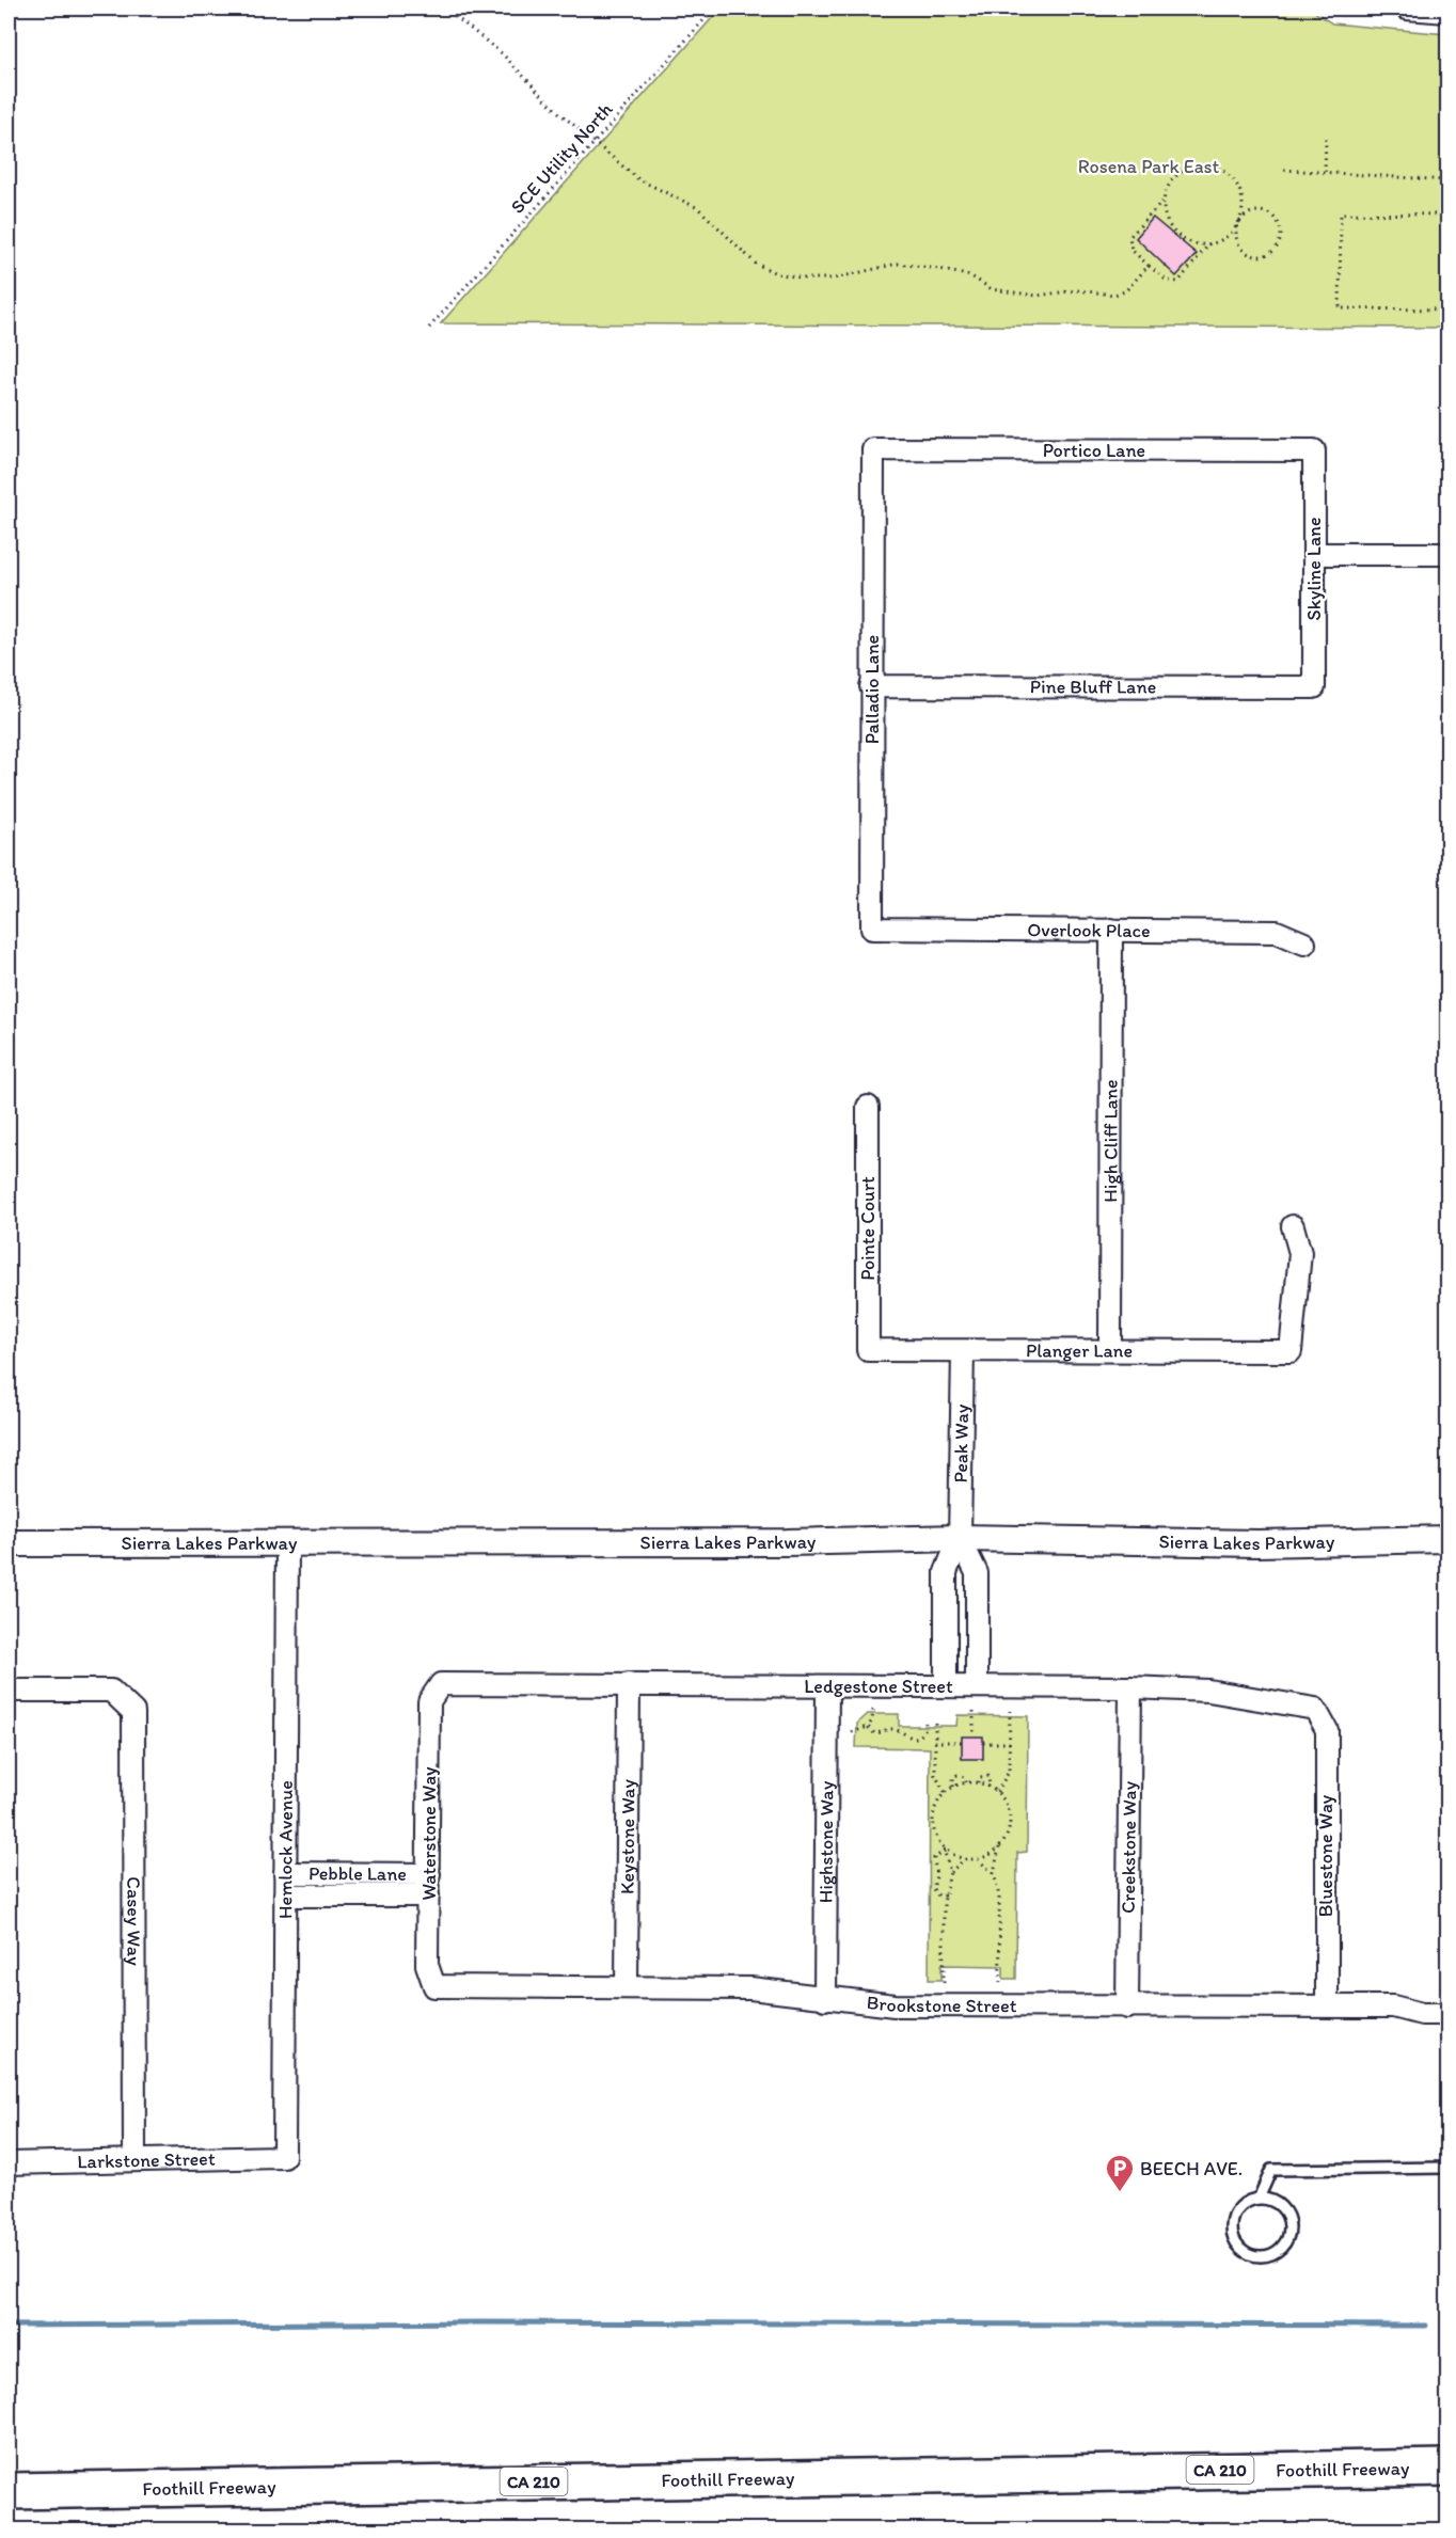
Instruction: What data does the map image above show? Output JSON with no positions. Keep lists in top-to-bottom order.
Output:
{
  "streets": {
    "highway": ["Foothill Freeway", "CA 210"],
    "street": [
      "Portico Lane",
      "Skyline Lane",
      "Pine Bluff Lane",
      "Palladio Lane",
      "Overlook Place",
      "High Cliff Lane",
      "Pointe Court",
      "Planger Lane",
      "Peak Way",
      "Sierra Lakes Parkway",
      "Ledgestone Street",
      "Waterstone Way",
      "Keystone Way",
      "Highstone Way",
      "Creekstone Way",
      "Hemlock Avenue",
      "Bluestone Way",
      "Pebble Lane",
      "Casey Way",
      "Brookstone Street",
      "Larkstone Street"
    ],
    "path": ["SCE Utility North"]
  },
  "crossings": [
    ["Portico Lane", "Skyline Lane"],
    ["Portico Lane", "Palladio Lane"],
    ["Skyline Lane", "Pine Bluff Lane"],
    ["Pine Bluff Lane", "Palladio Lane"],
    ["Palladio Lane", "Overlook Place"],
    ["Overlook Place", "High Cliff Lane"],
    ["High Cliff Lane", "Planger Lane"],
    ["Pointe Court", "Planger Lane"],
    ["Planger Lane", "Peak Way"],
    ["Peak Way", "Sierra Lakes Parkway"],
    ["Peak Way", "Ledgestone Street"],
    ["Sierra Lakes Parkway", "Hemlock Avenue"],
    ["Ledgestone Street", "Waterstone Way"],
    ["Ledgestone Street", "Keystone Way"],
    ["Ledgestone Street", "Highstone Way"],
    ["Ledgestone Street", "Creekstone Way"],
    ["Ledgestone Street", "Bluestone Way"],
    ["Waterstone Way", "Pebble Lane"],
    ["Waterstone Way", "Brookstone Street"],
    ["Keystone Way", "Brookstone Street"],
    ["Highstone Way", "Brookstone Street"],
    ["Creekstone Way", "Brookstone Street"],
    ["Hemlock Avenue", "Pebble Lane"],
    ["Hemlock Avenue", "Larkstone Street"],
    ["Bluestone Way", "Brookstone Street"],
    ["Casey Way", "Larkstone Street"]
  ],
  "parks": ["Rosena Park East"],
  "places": {
    "parking": ["BEECH AVE."]
  }
}
